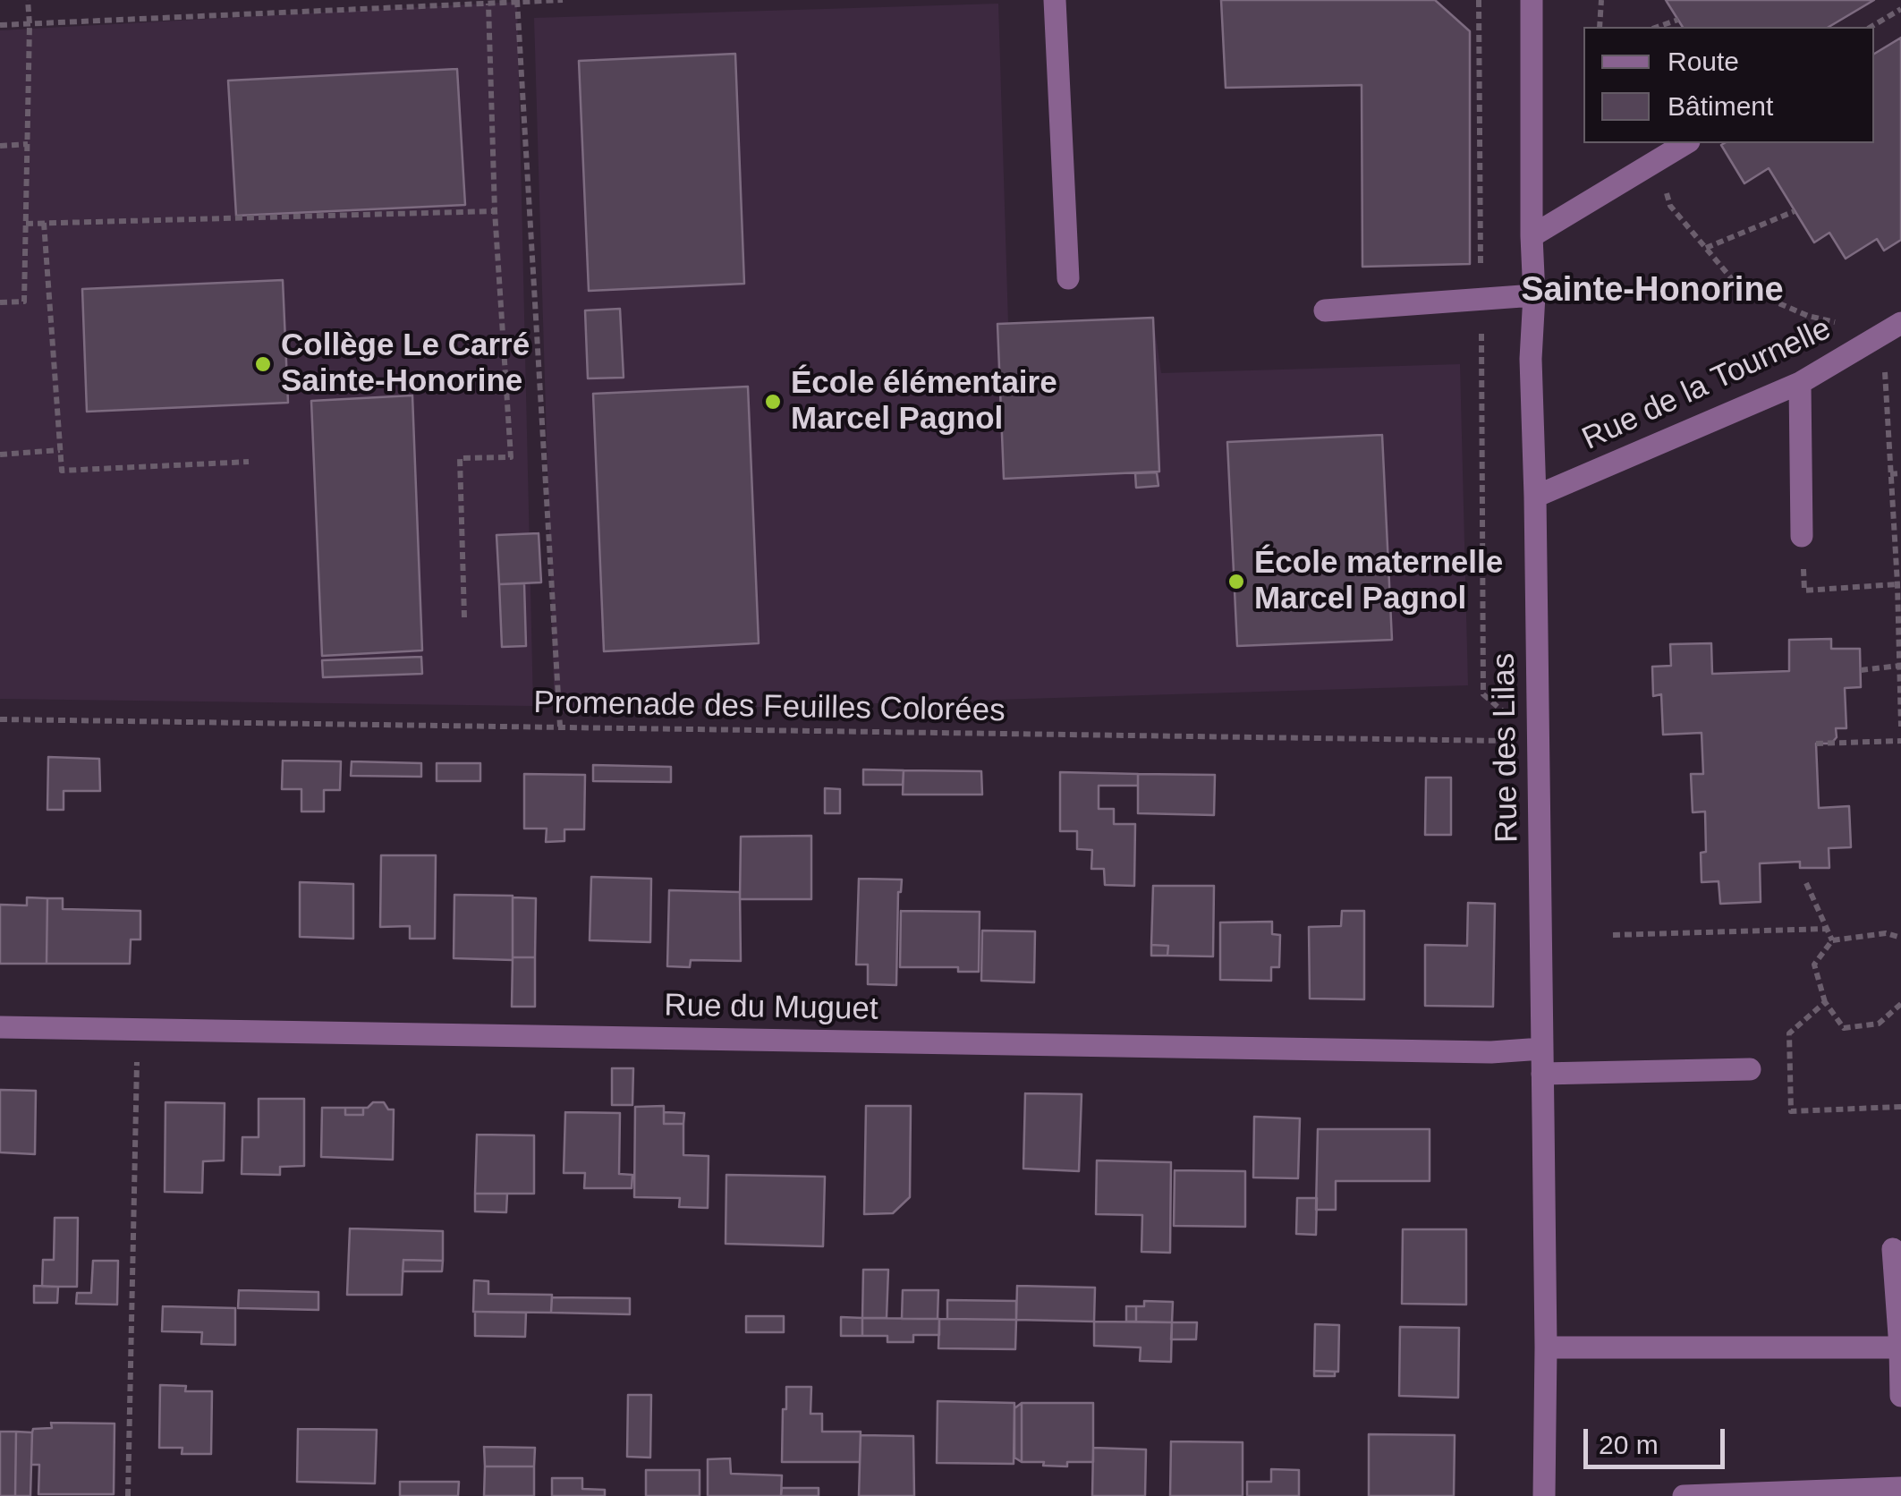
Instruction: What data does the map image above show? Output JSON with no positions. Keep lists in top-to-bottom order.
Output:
{
  "streets": {
    "street": ["Rue de la Tournelle", "Rue des Lilas", "Rue du Muguet"],
    "path": ["Promenade des Feuilles Colorées"]
  },
  "crossings": [
    ["Rue de la Tournelle", "Rue des Lilas"],
    ["Promenade des Feuilles Colorées", "Rue des Lilas"],
    ["Rue des Lilas", "Rue du Muguet"]
  ],
  "districts": ["Sainte-Honorine"],
  "places": ["Collège Le Carré Sainte-Honorine", "École élémentaire Marcel Pagnol", "École maternelle Marcel Pagnol"],
  "legend": ["Route", "Bâtiment"],
  "scale_bar": "20 m"
}
